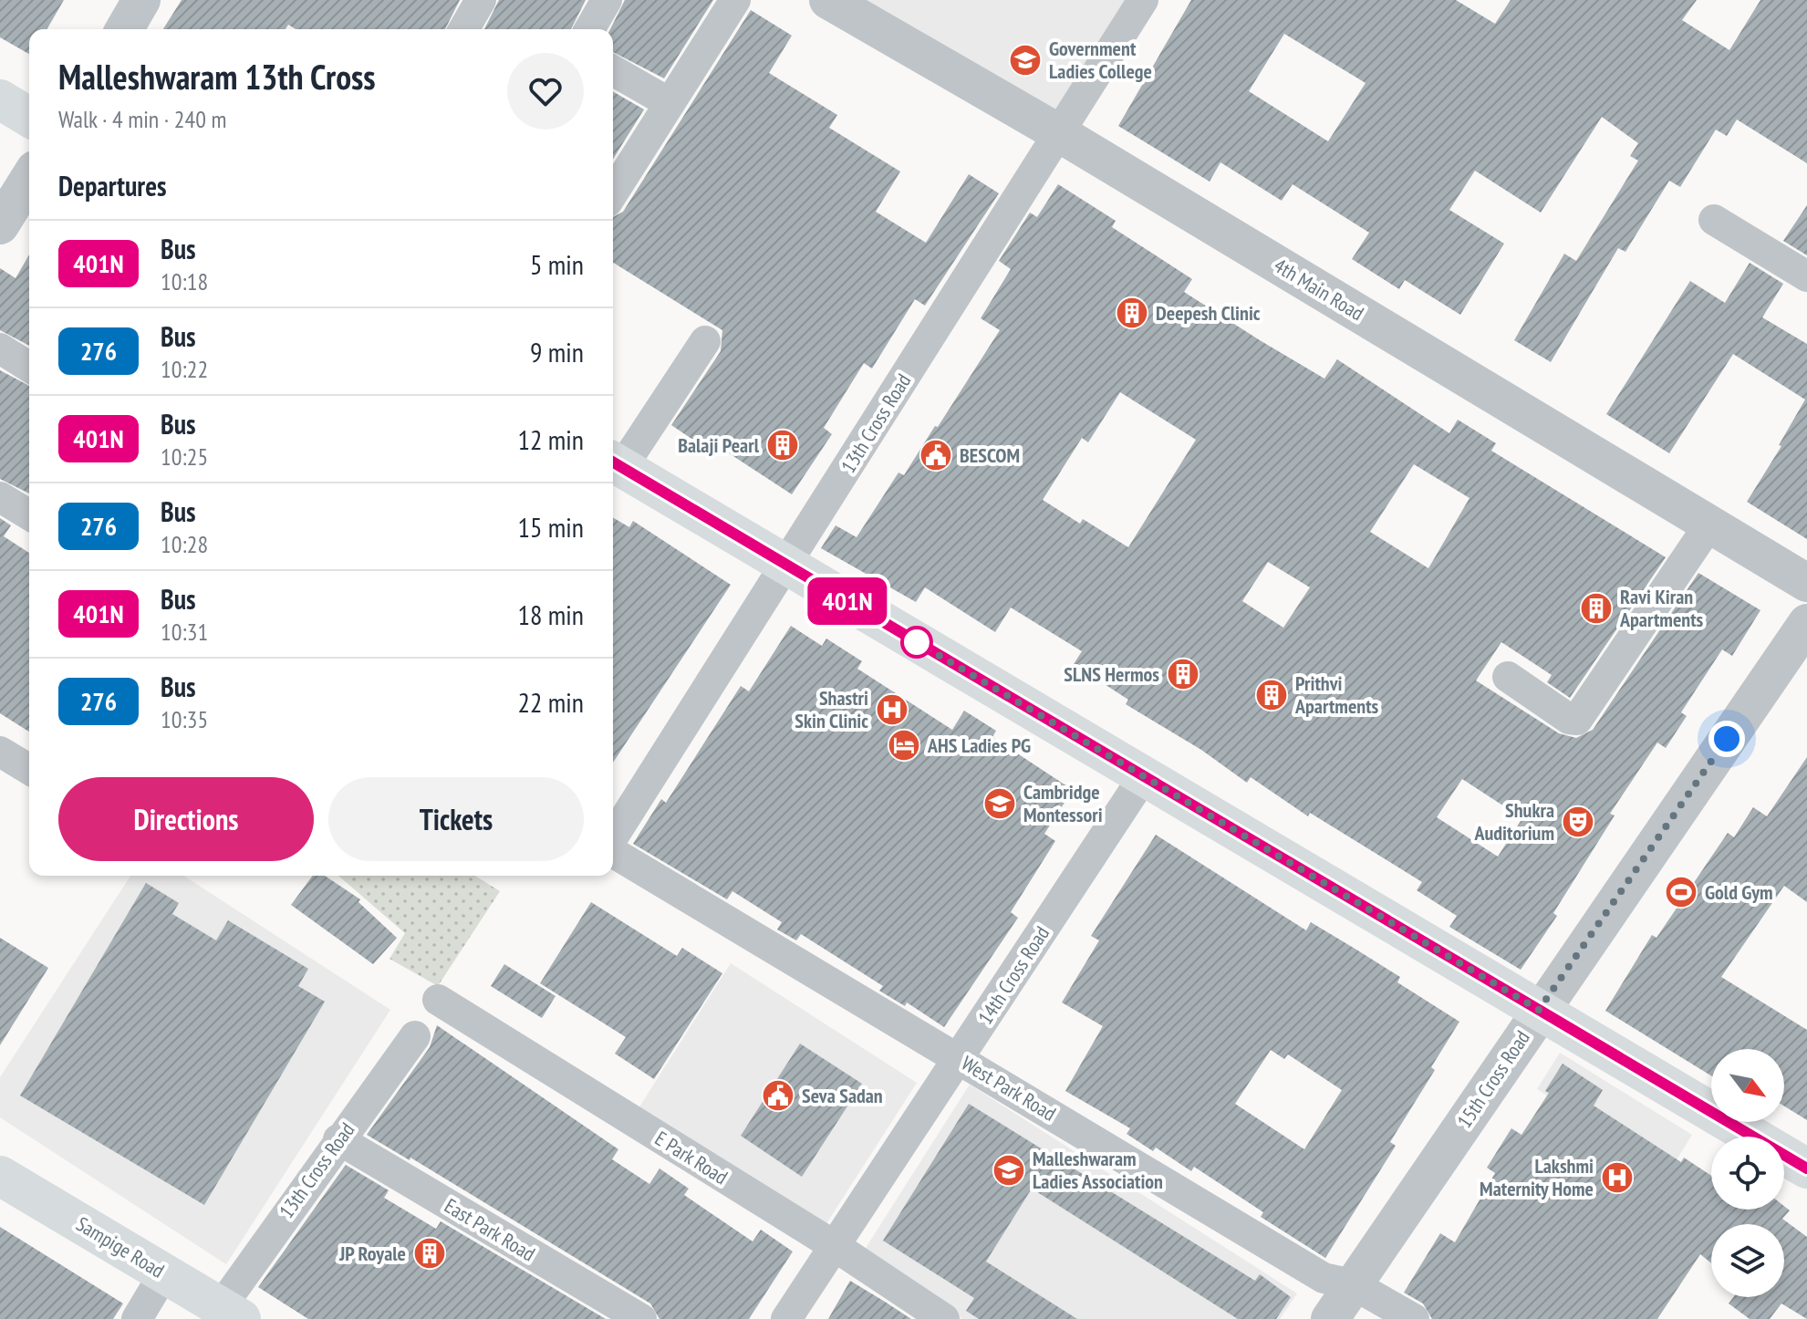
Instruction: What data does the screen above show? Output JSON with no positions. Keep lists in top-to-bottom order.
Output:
{
  "streets": {
    "main road": ["Sampige Road"],
    "street": [
      "4th Main Road",
      "13th Cross Road",
      "14th Cross Road",
      "15th Cross Road",
      "West Park Road",
      "E Park Road",
      "East Park Road"
    ]
  },
  "crossings": [
    ["4th Main Road", "13th Cross Road"],
    ["13th Cross Road", "East Park Road"],
    ["13th Cross Road", "Sampige Road"],
    ["14th Cross Road", "West Park Road"],
    ["14th Cross Road", "E Park Road"],
    ["15th Cross Road", "West Park Road"]
  ],
  "places": {
    "school or university": ["Government Ladies College", "Cambridge Montessori", "Malleshwaram Ladies Association"],
    "building": [
      "Deepesh Clinic",
      "Balaji Pearl",
      "Ravi Kiran Apartments",
      "SLNS Hermos",
      "Prithvi Apartments",
      "JP Royale"
    ],
    "public building": ["BESCOM", "Seva Sadan"],
    "hospital": ["Shastri Skin Clinic", "Lakshmi Maternity Home"],
    "hotel": ["AHS Ladies PG"],
    "theatre": ["Shukra Auditorium"],
    "sports": ["Gold Gym"]
  },
  "lines": ["bus line 401N"],
  "north": "bottom right",
  "page": {
    "on_map": "401N",
    "heading": [
      ["Malleshwaram 13th Cross", "Walk · 4 min · 240 m"],
      "Departures"
    ],
    "list": [
      {
        "mark": "401N",
        "name": "Bus",
        "note": "10:18",
        "value": "5 min"
      },
      {
        "mark": "276",
        "name": "Bus",
        "note": "10:22",
        "value": "9 min"
      },
      {
        "mark": "401N",
        "name": "Bus",
        "note": "10:25",
        "value": "12 min"
      },
      {
        "mark": "276",
        "name": "Bus",
        "note": "10:28",
        "value": "15 min"
      },
      {
        "mark": "401N",
        "name": "Bus",
        "note": "10:31",
        "value": "18 min"
      },
      {
        "mark": "276",
        "name": "Bus",
        "note": "10:35",
        "value": "22 min"
      }
    ],
    "buttons": ["Directions", "Tickets"]
  }
}
